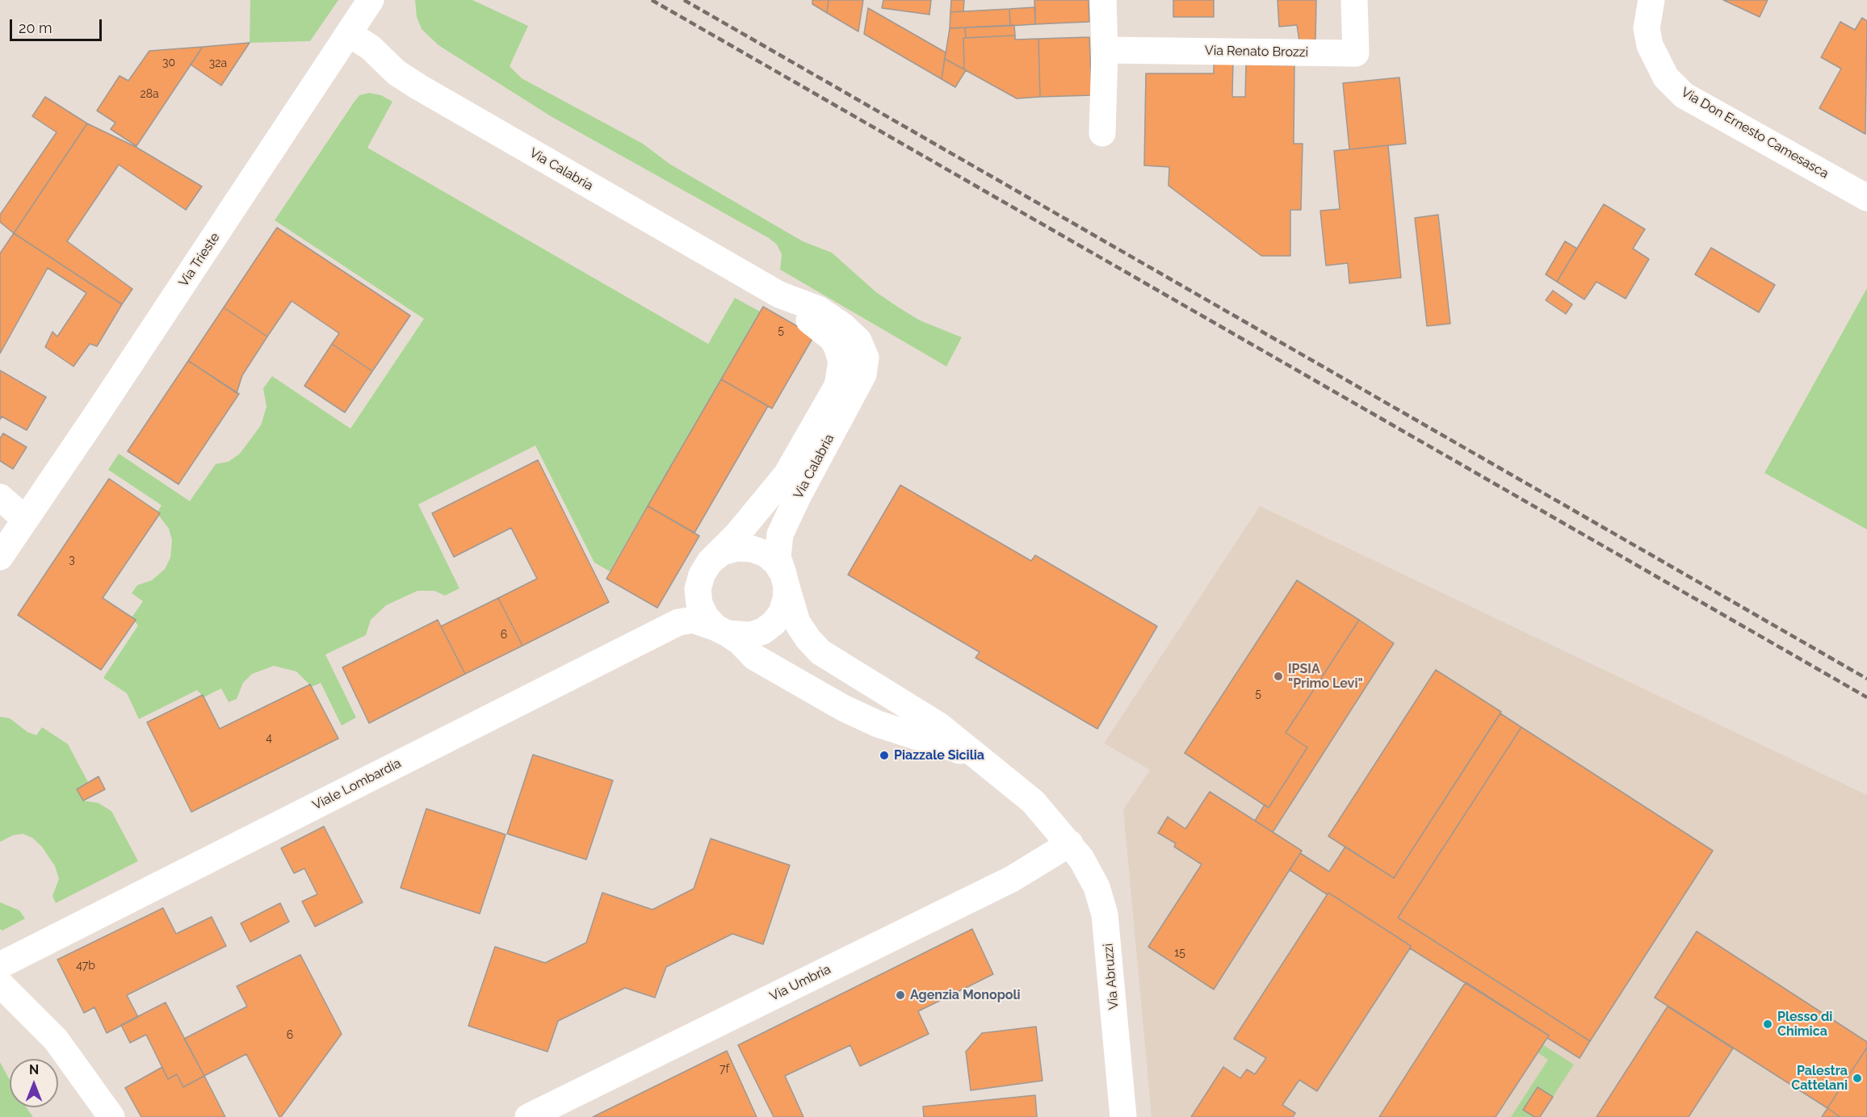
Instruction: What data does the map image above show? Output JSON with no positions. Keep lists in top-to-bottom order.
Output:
{
  "streets": {
    "street": [
      "Via Renato Brozzi",
      "Via Don Ernesto Camesasca",
      "Via Calabria",
      "Via Trieste",
      "Viale Lombardia",
      "Via Abruzzi",
      "Via Umbria"
    ]
  },
  "crossings": [
    ["Via Calabria", "Via Trieste"],
    ["Via Calabria", "Viale Lombardia"],
    ["Via Abruzzi", "Via Umbria"]
  ],
  "places": [
    "IPSIA \"Primo Levi\"",
    "Piazzale Sicilia",
    "Agenzia Monopoli",
    "Plesso di Chimica",
    "Palestra Cattelani"
  ],
  "house_numbers": [
    "30",
    "32a",
    "28a",
    "5",
    "3",
    "6",
    "5",
    "4",
    "15",
    "47b",
    "6",
    "7f"
  ],
  "scale_bar": "20 m",
  "north": "top"
}
